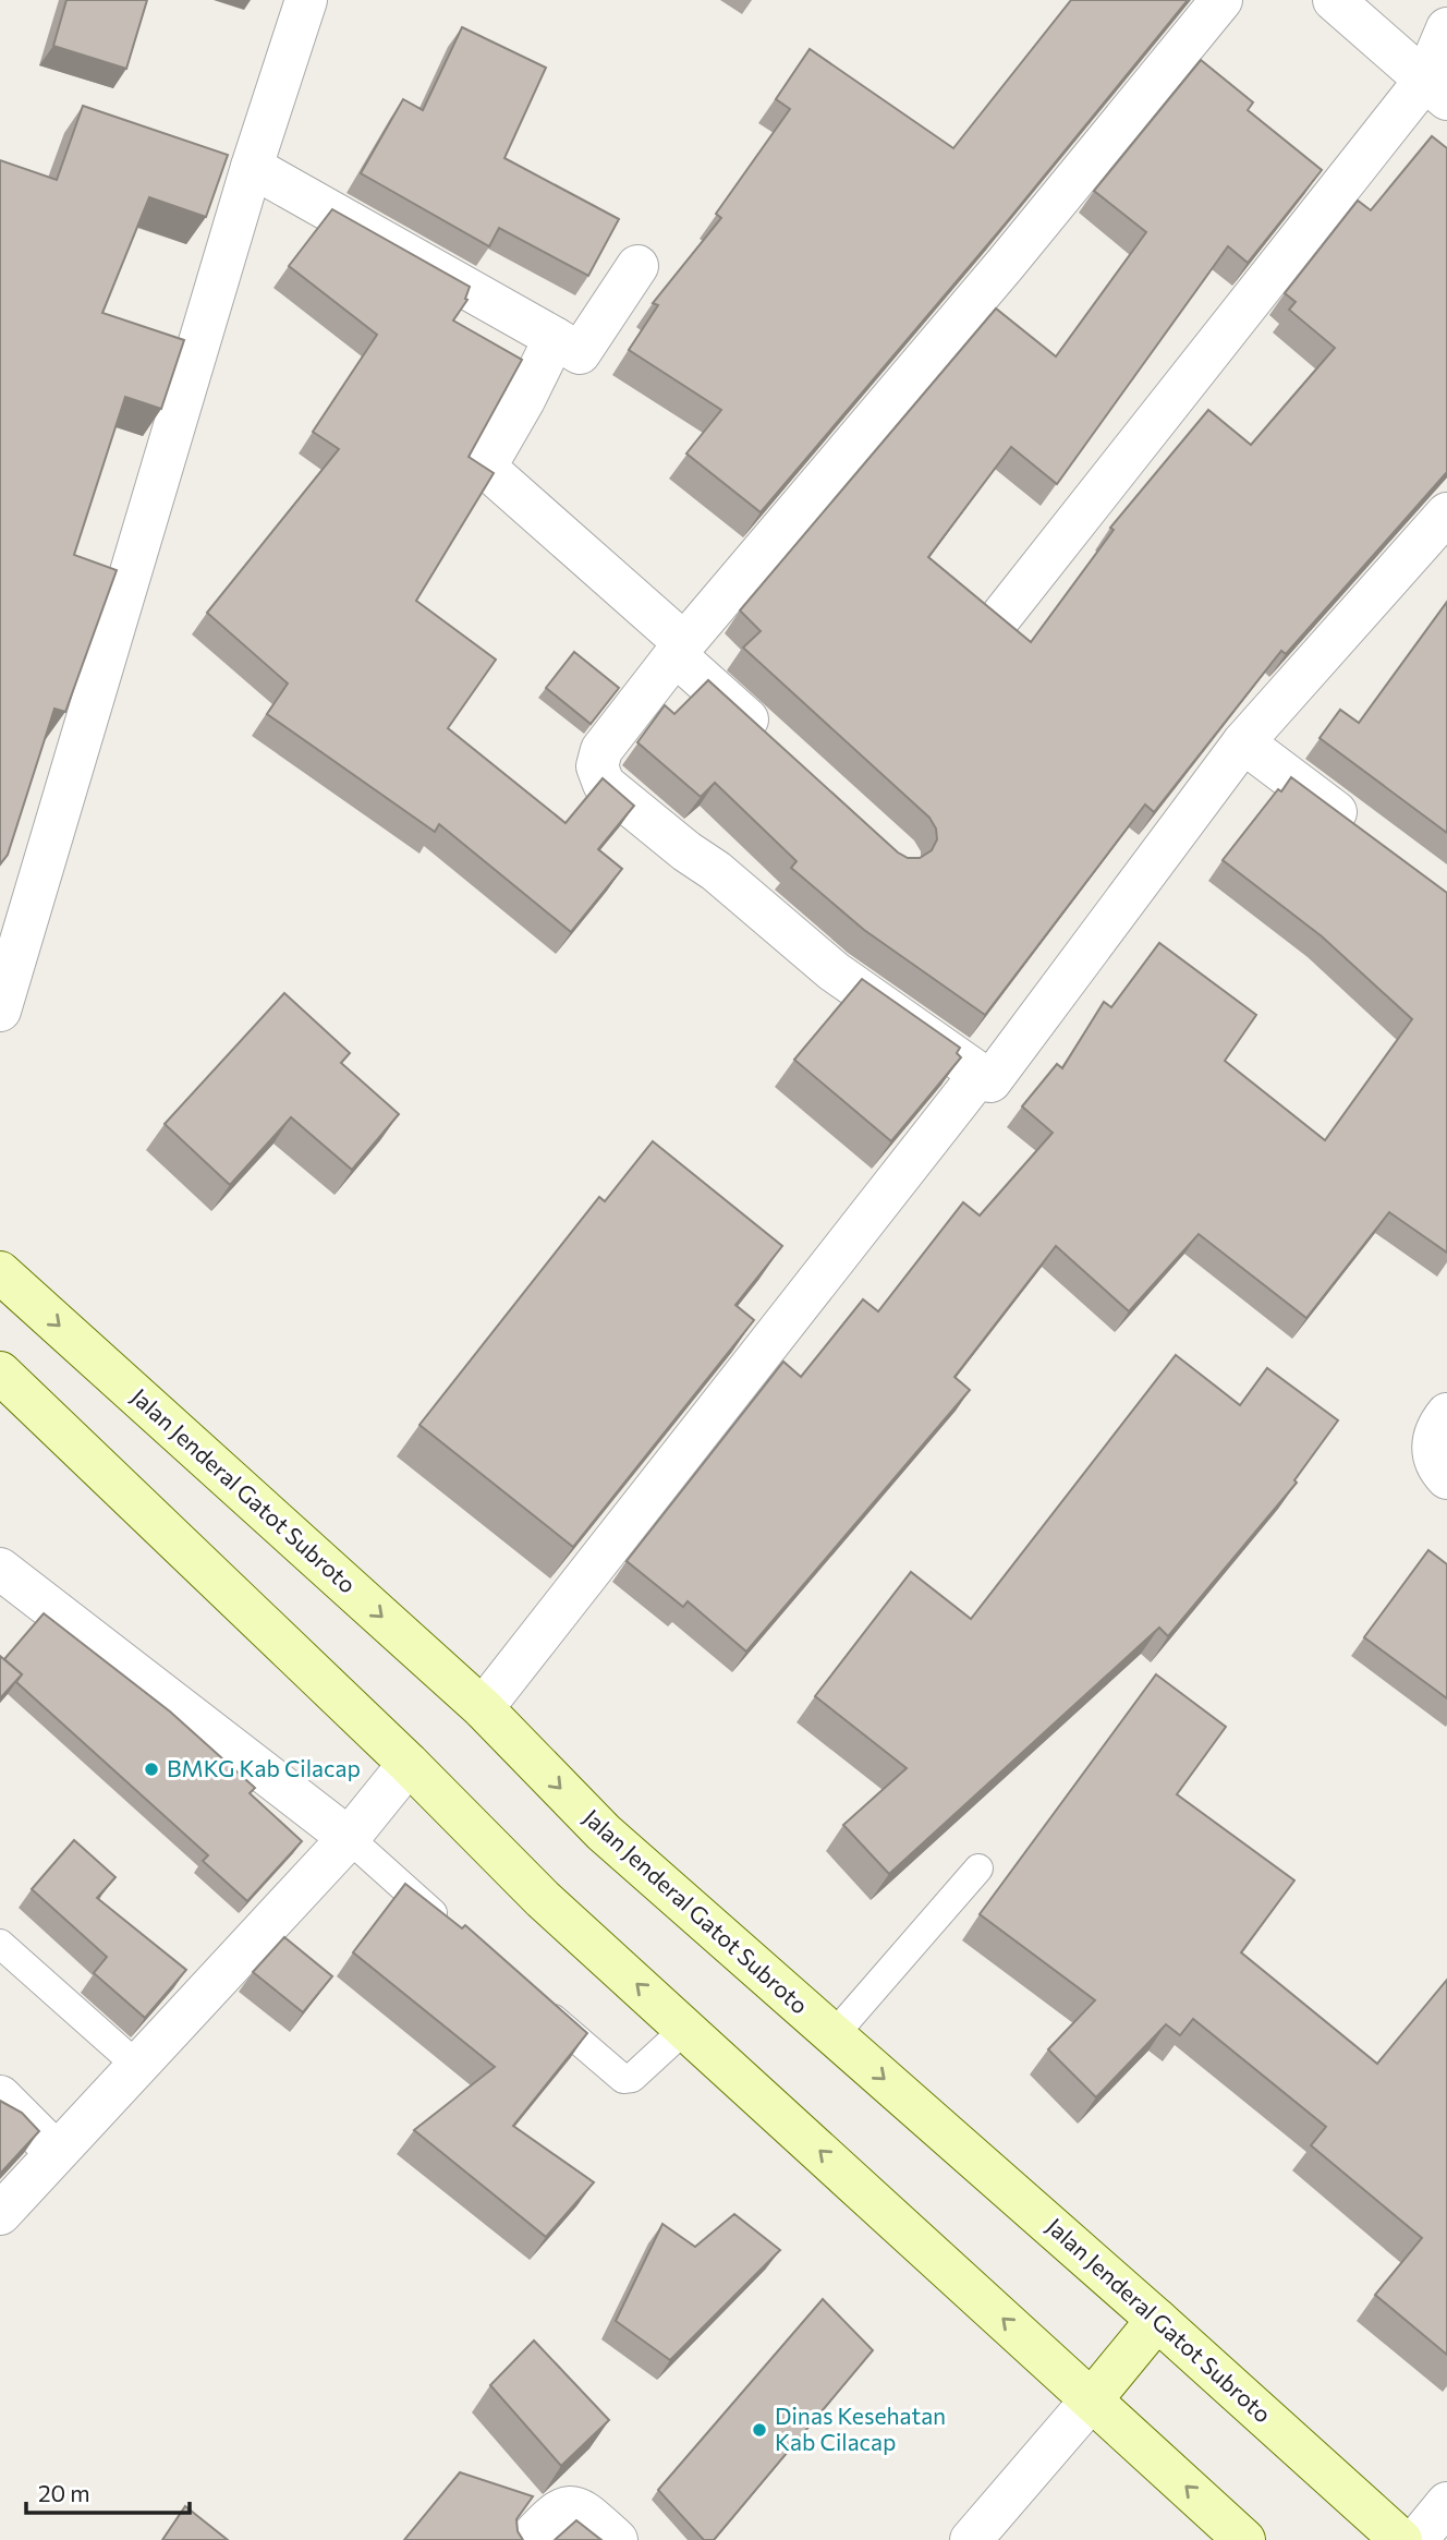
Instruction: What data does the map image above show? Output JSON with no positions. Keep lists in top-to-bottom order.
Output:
{
  "streets": {
    "main road": ["Jalan Jenderal Gatot Subroto"]
  },
  "places": ["BMKG Kab Cilacap", "Dinas Kesehatan Kab Cilacap"],
  "scale_bar": "20 m"
}
